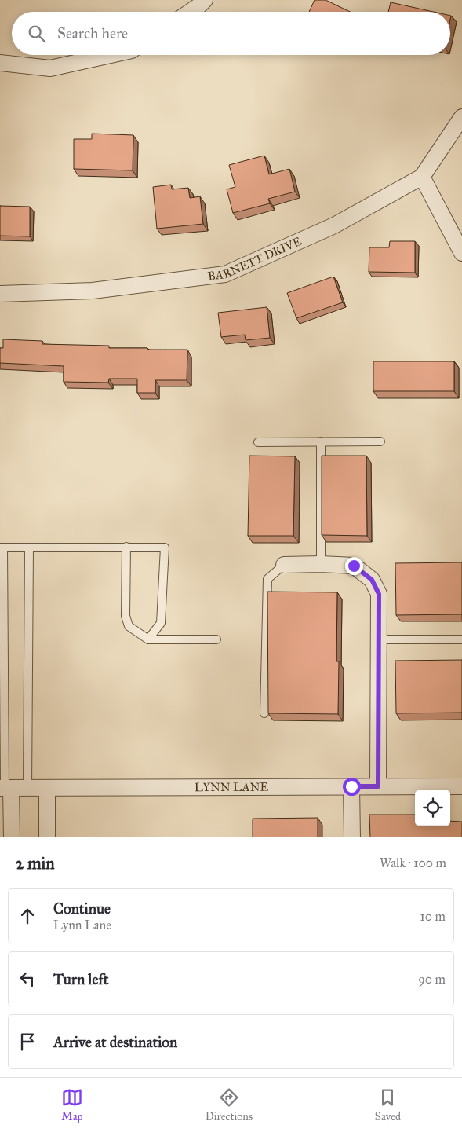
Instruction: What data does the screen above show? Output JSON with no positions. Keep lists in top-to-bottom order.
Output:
{
  "streets": {
    "street": ["BARNETT DRIVE", "LYNN LANE"]
  },
  "page": {
    "search": "Search here",
    "heading": ["2 min", "Walk · 100 m"],
    "list": [
      ["Continue", "Lynn Lane", "10 m"],
      ["Turn left", "90 m"],
      "Arrive at destination"
    ],
    "nav": ["Map", "Directions", "Saved"]
  }
}
